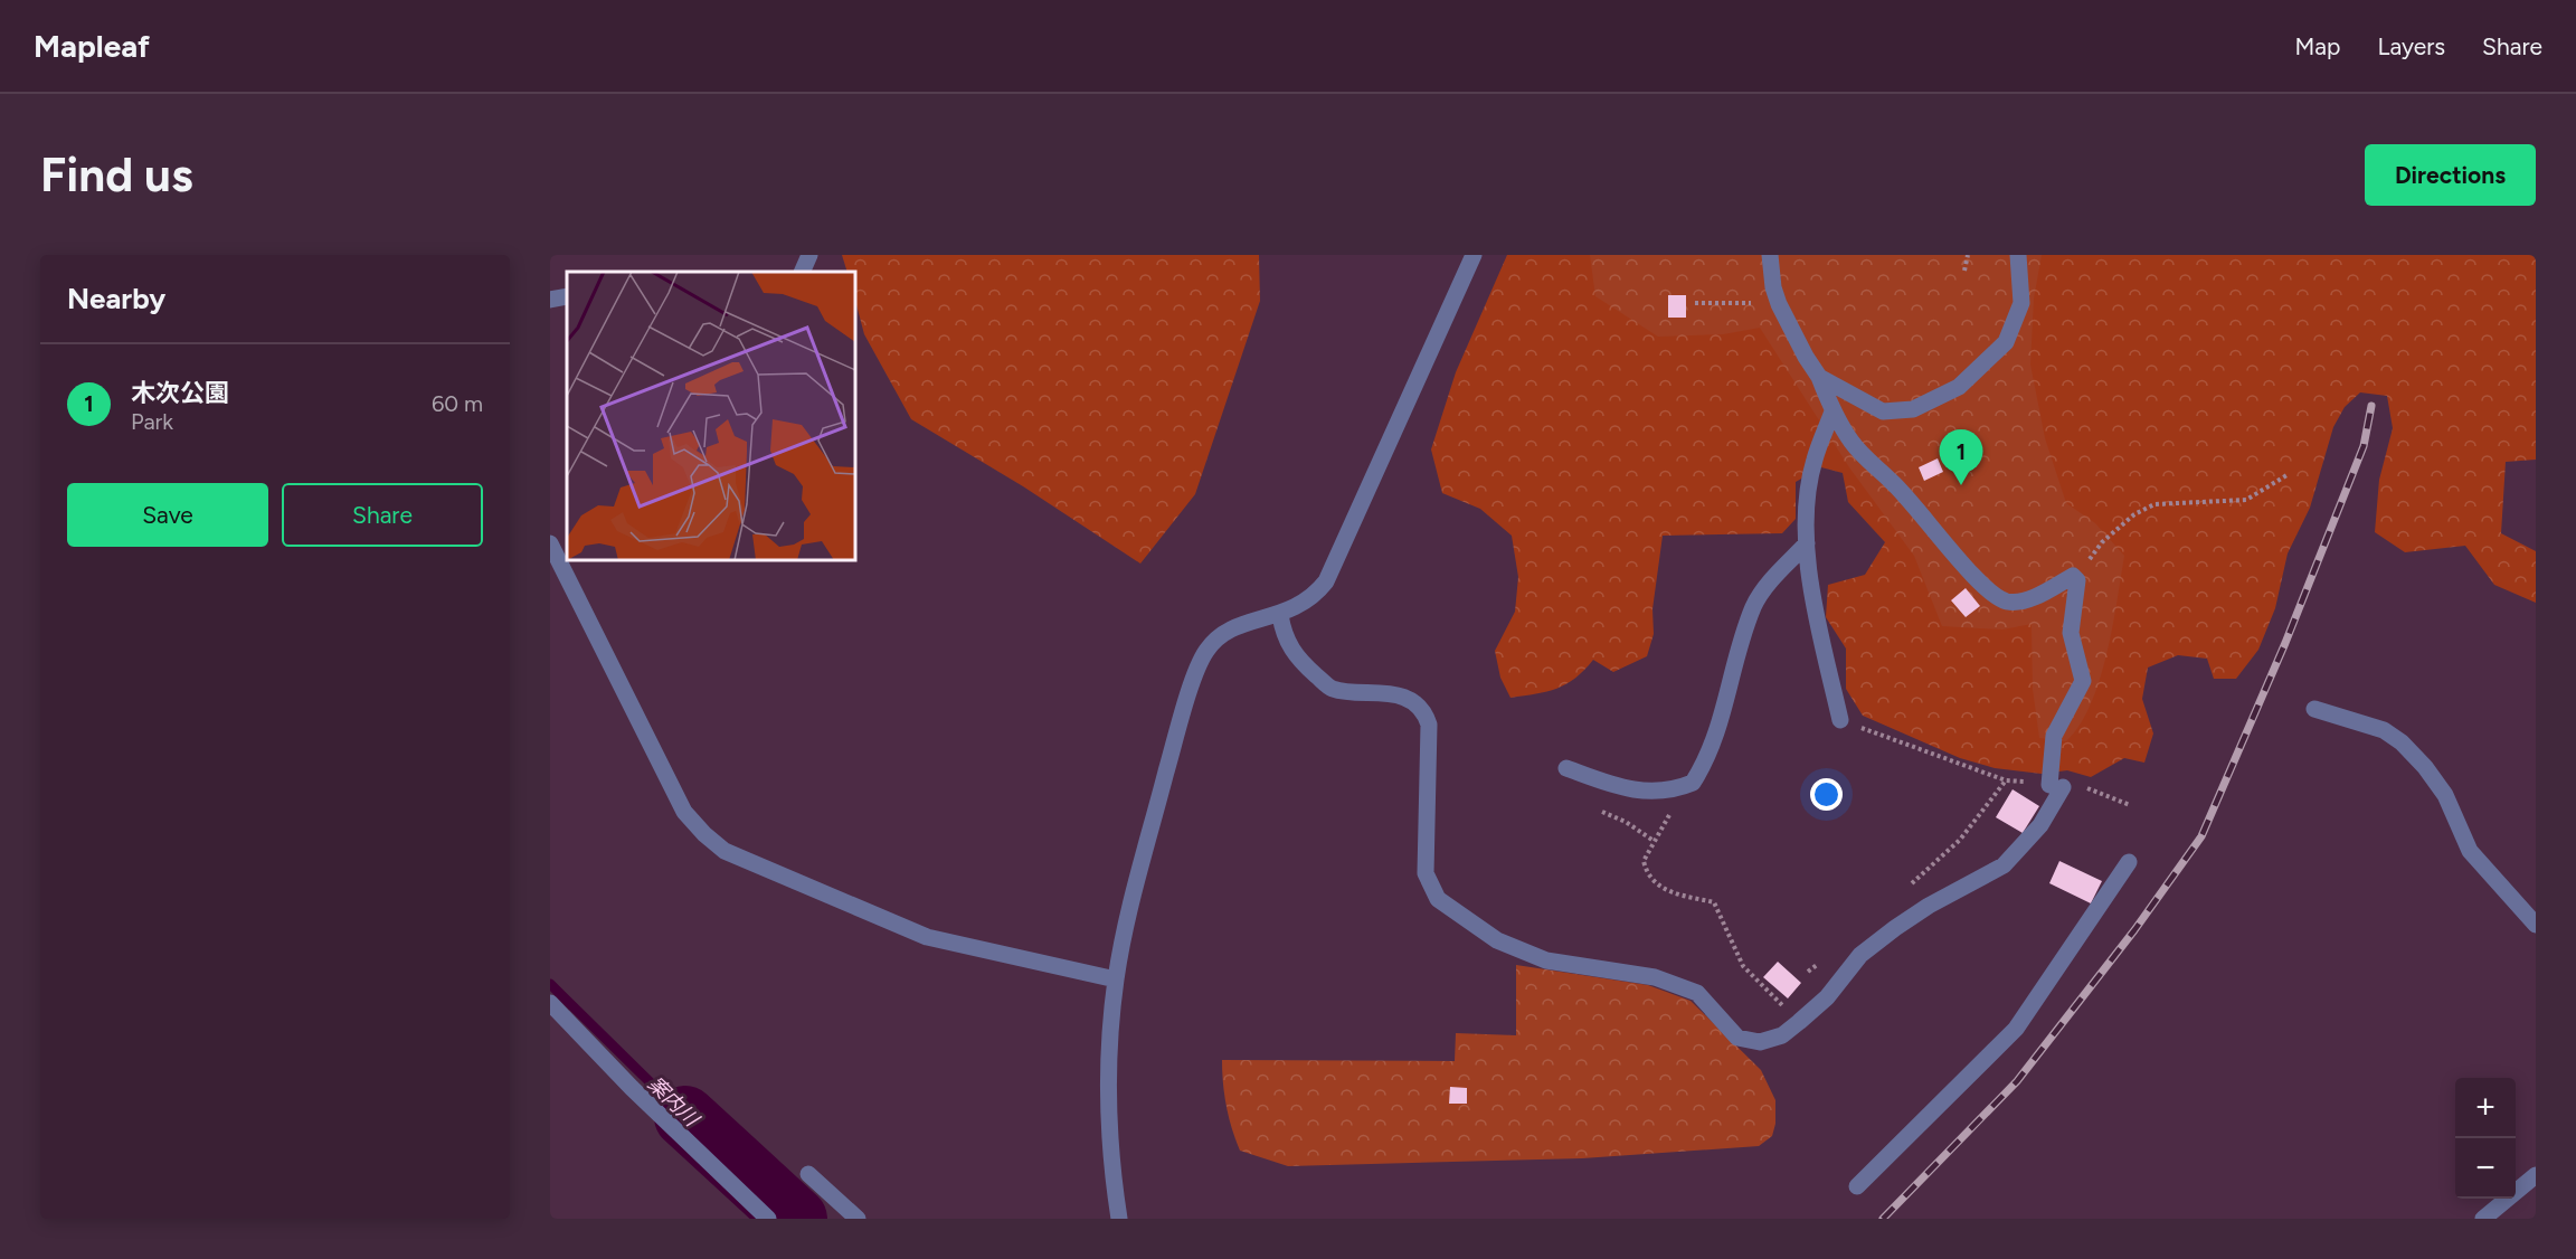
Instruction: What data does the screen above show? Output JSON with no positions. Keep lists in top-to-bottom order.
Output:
{
  "water": ["案内川"],
  "page": {
    "header": "Mapleaf",
    "nav": ["Map", "Layers", "Share"],
    "buttons": [
      "Directions",
      ["Save", "Share"]
    ],
    "title": "Find us",
    "heading": "Nearby",
    "list": [
      {
        "mark": "1",
        "name": "木次公園",
        "note": "Park",
        "value": "60 m"
      }
    ],
    "pins": "1",
    "map_buttons": ["+", "−"]
  }
}
